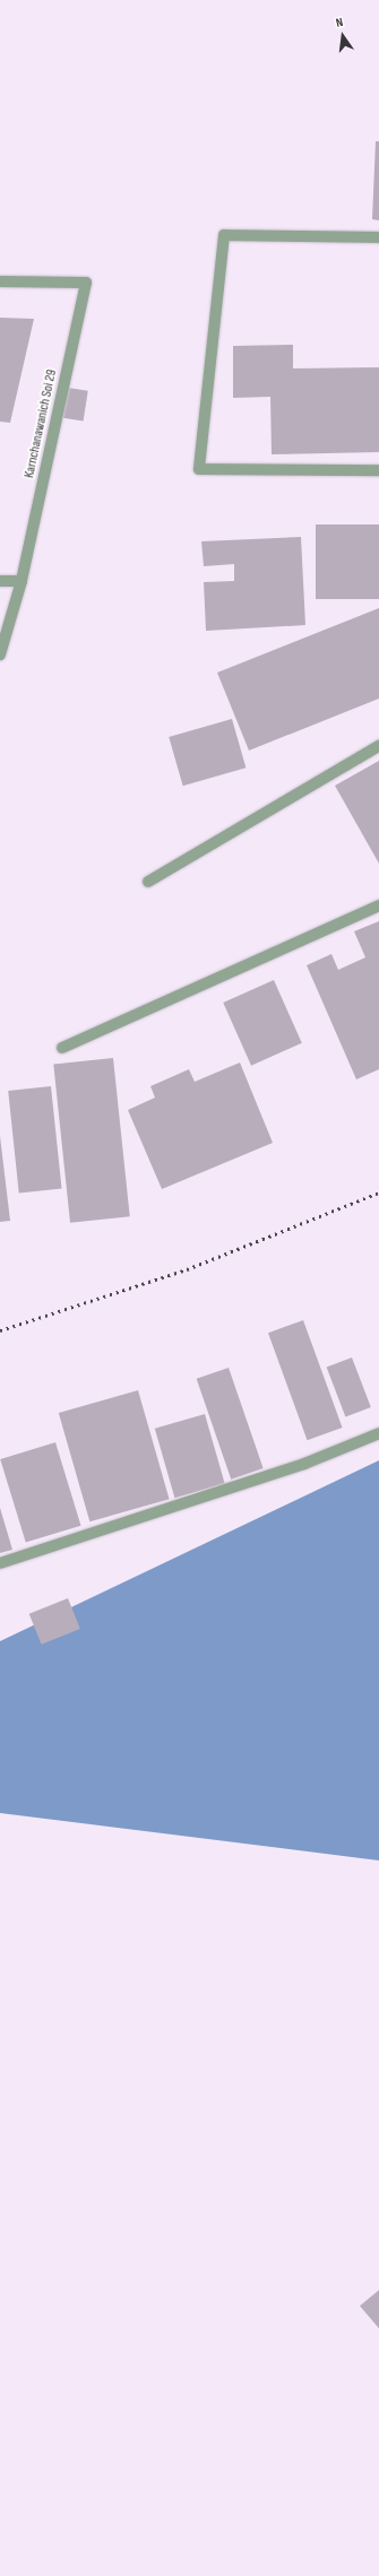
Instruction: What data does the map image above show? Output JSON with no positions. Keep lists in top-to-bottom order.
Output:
{
  "streets": {
    "street": ["Karnchanawanich Soi 29"]
  },
  "north": "top"
}
